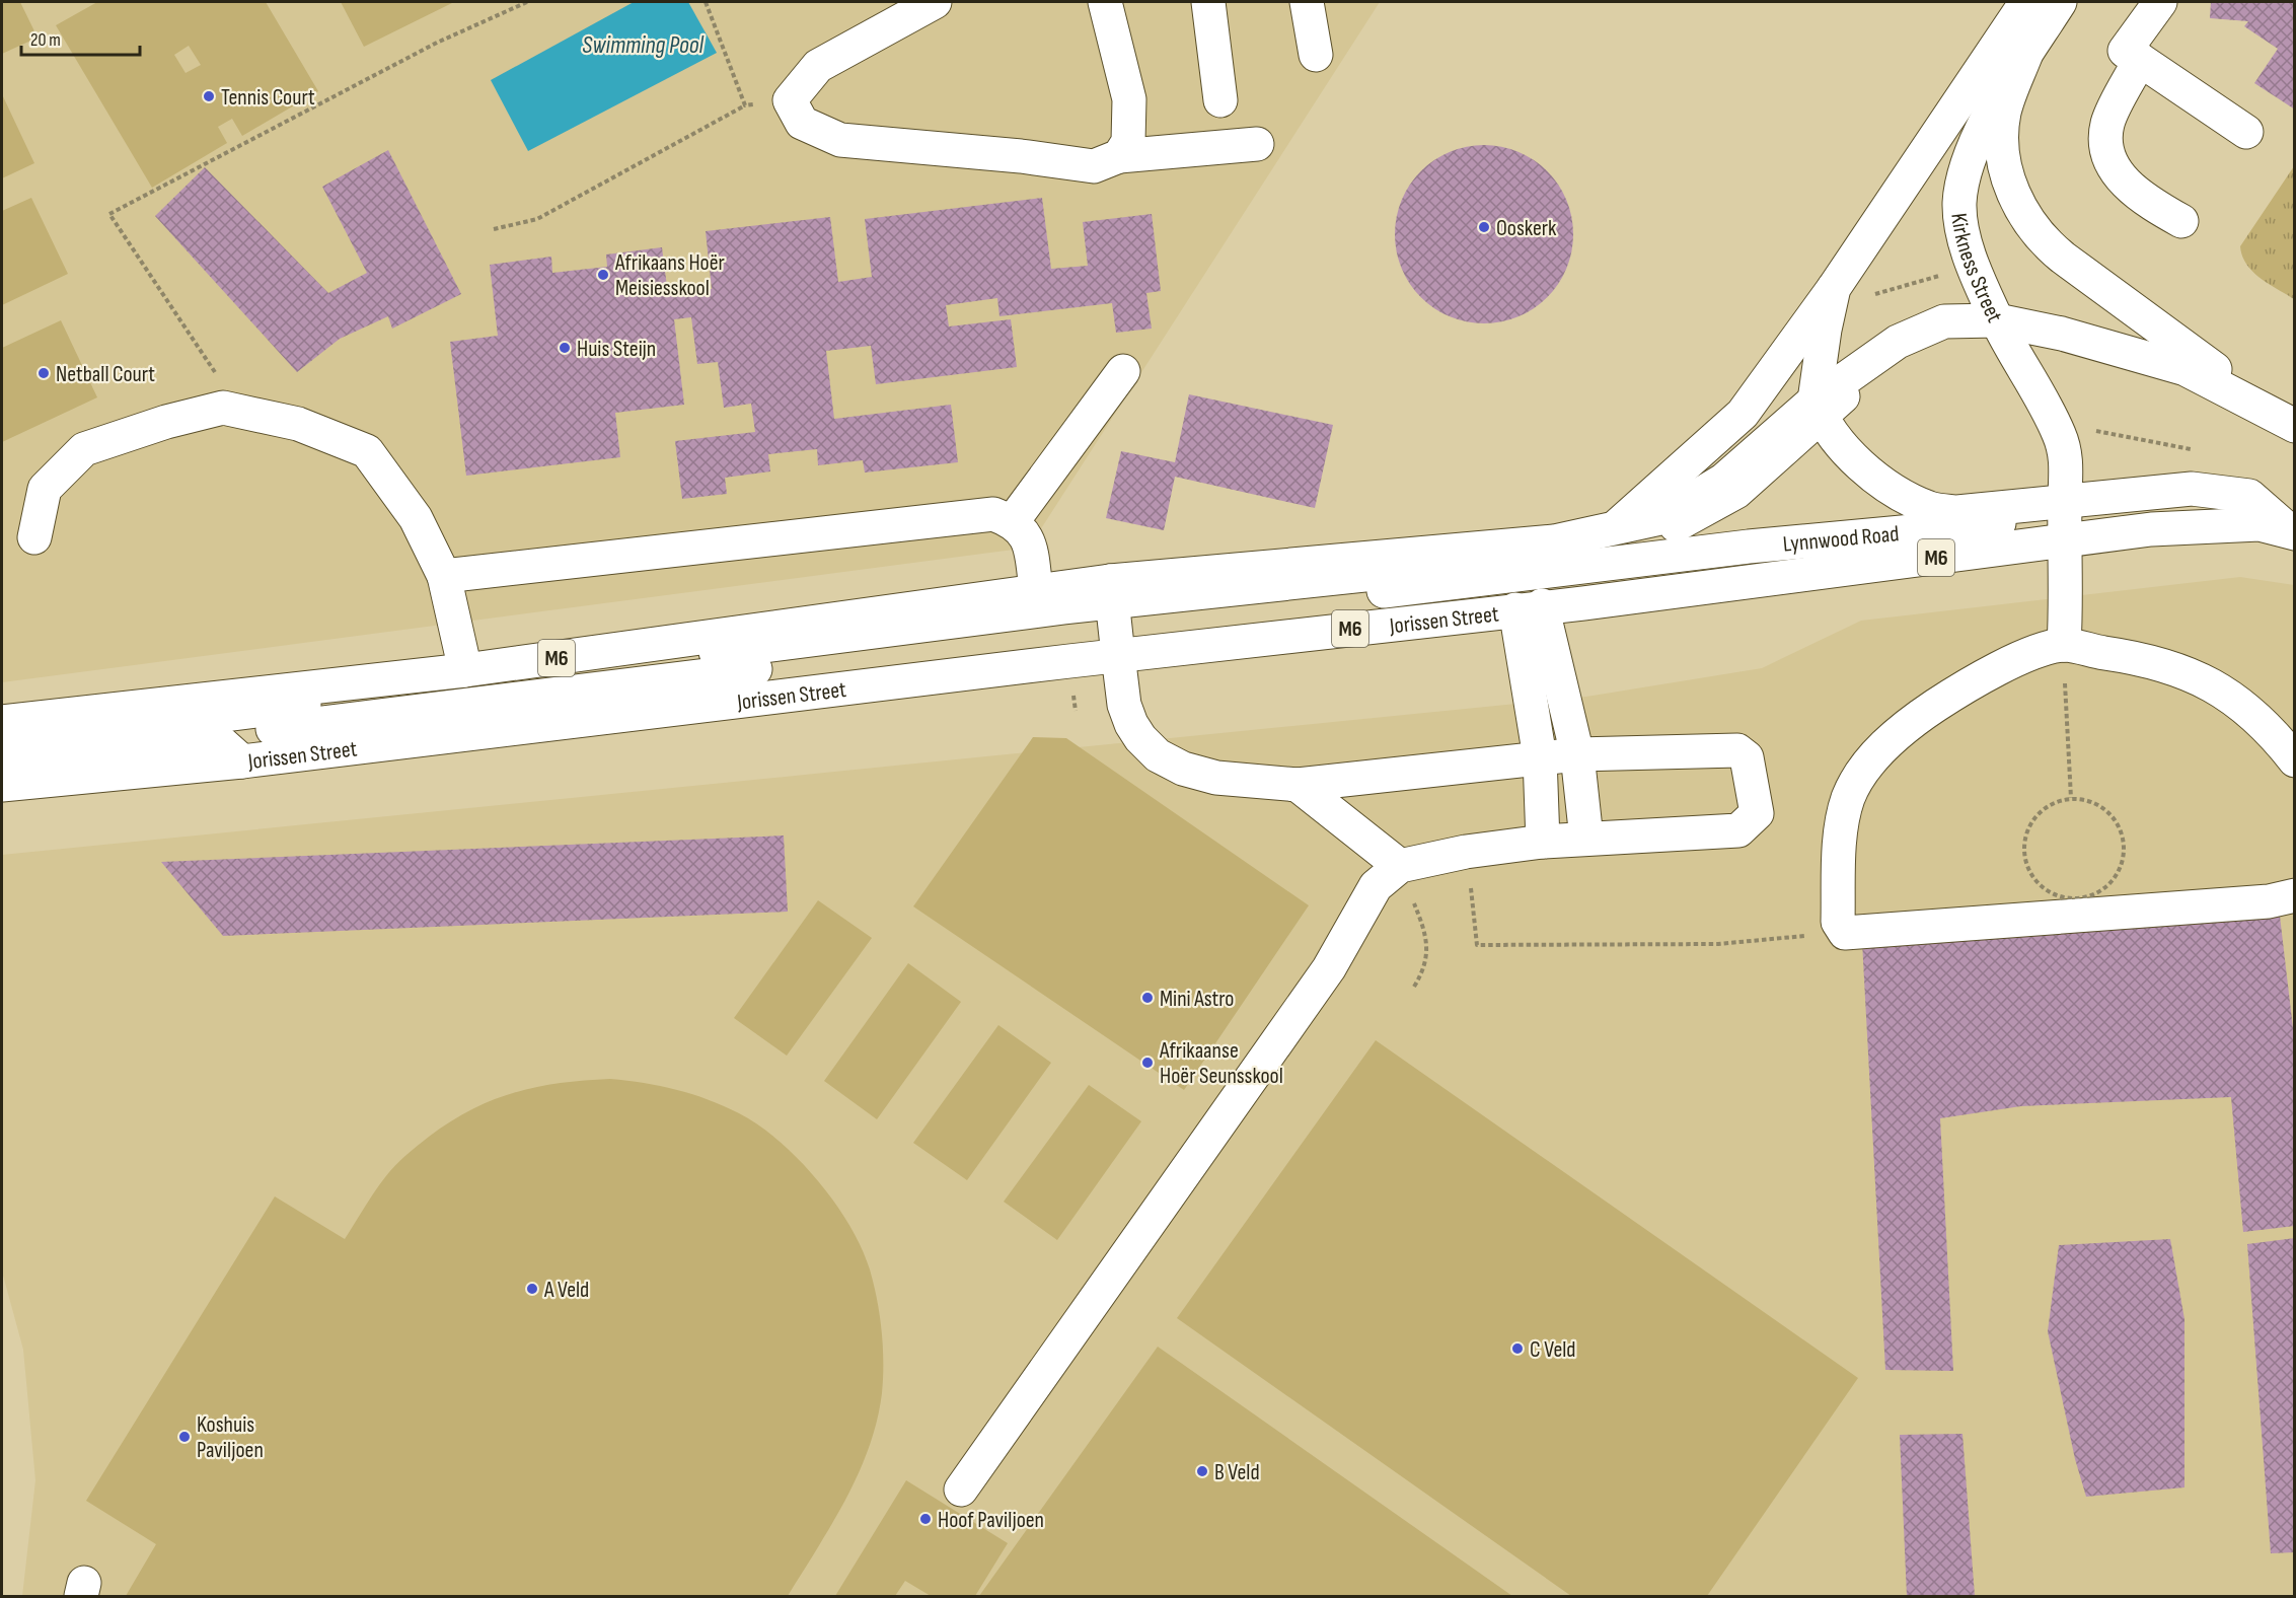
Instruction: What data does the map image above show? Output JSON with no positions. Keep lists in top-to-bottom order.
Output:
{
  "streets": {
    "main road": [
      "Kirkness Street",
      "Lynnwood Road",
      "M6",
      "Jorissen Street"
    ]
  },
  "crossings": [
    ["Kirkness Street", "Lynnwood Road"],
    ["Kirkness Street", "M6"],
    ["Lynnwood Road", "M6"],
    ["Lynnwood Road", "Jorissen Street"],
    ["M6", "Jorissen Street"]
  ],
  "water": ["Swimming Pool"],
  "places": [
    "Tennis Court",
    "Ooskerk",
    "Afrikaans Hoër Meisiesskool",
    "Huis Steijn",
    "Netball Court",
    "Mini Astro",
    "Afrikaanse Hoër Seunsskool",
    "A Veld",
    "C Veld",
    "Koshuis Paviljoen",
    "B Veld",
    "Hoof Paviljoen"
  ],
  "scale_bar": "20 m"
}
